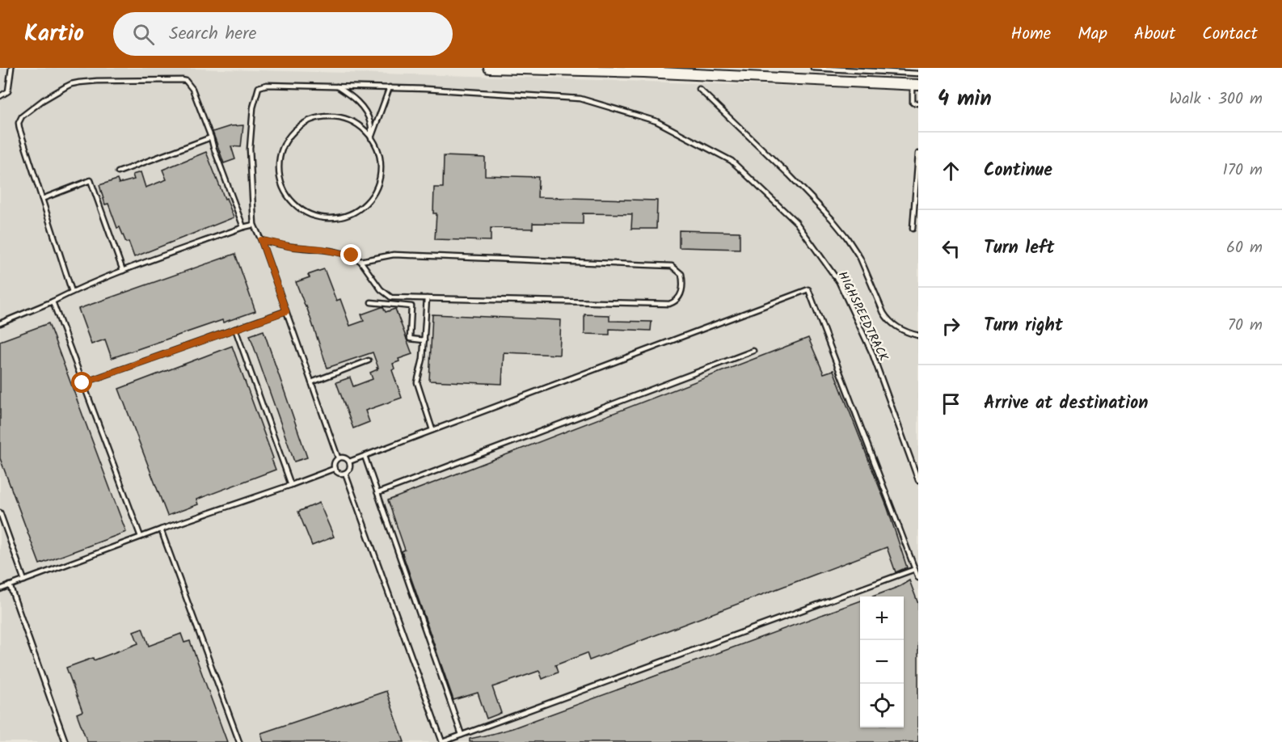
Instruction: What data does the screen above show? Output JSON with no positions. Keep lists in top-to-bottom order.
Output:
{
  "streets": {
    "lane": ["HIGHSPEEDTRACK"]
  },
  "page": {
    "header": "Kartio",
    "search": "Search here",
    "nav": [
      "Home",
      "Map",
      "About",
      "Contact"
    ],
    "heading": ["4 min", "Walk · 300 m"],
    "list": [
      ["Continue", "170 m"],
      ["Turn left", "60 m"],
      ["Turn right", "70 m"],
      "Arrive at destination"
    ],
    "map_buttons": ["+", "−"]
  }
}
